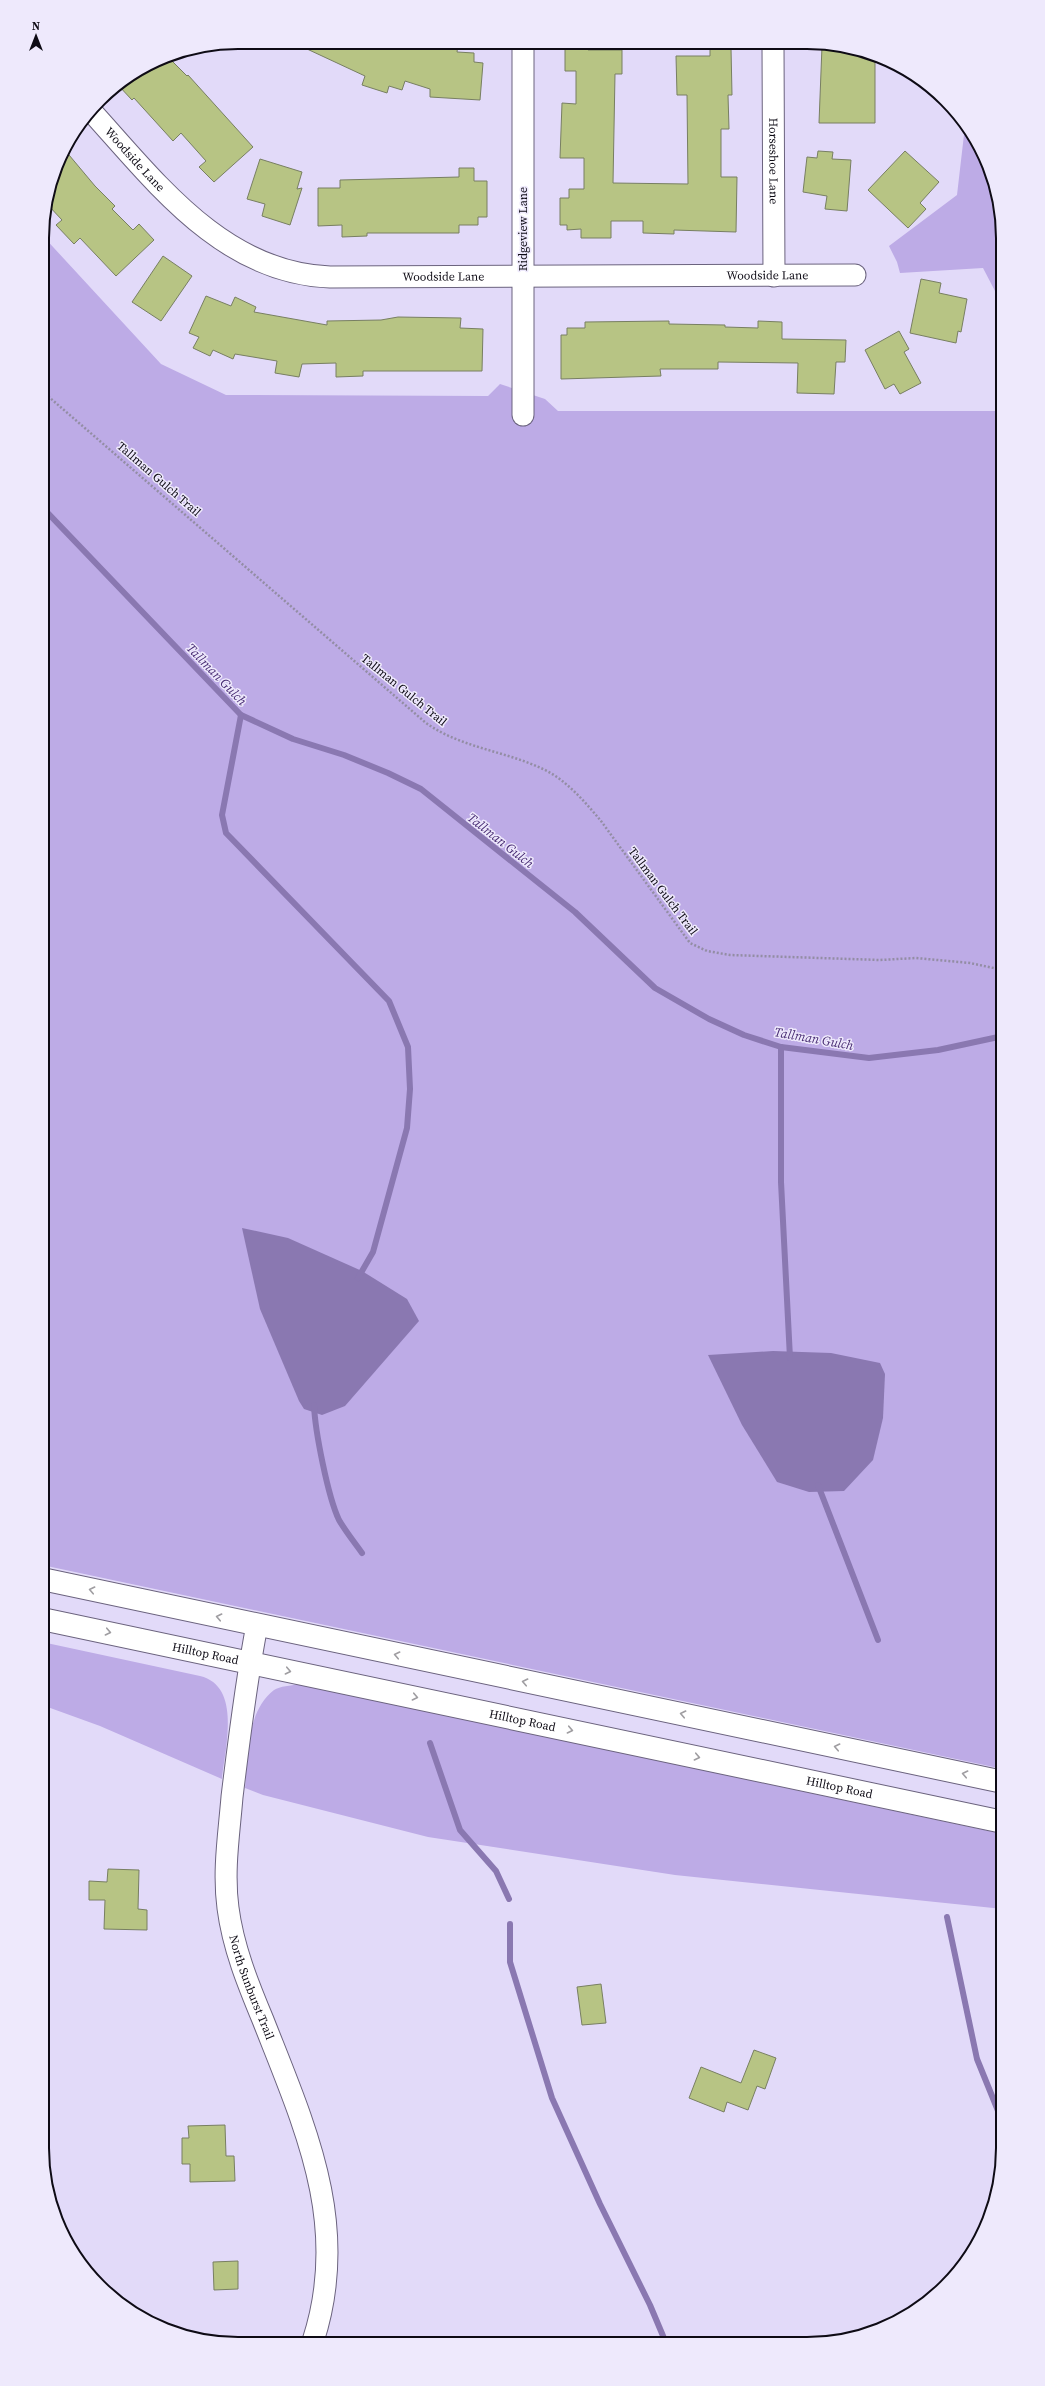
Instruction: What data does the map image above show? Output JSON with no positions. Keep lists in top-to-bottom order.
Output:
{
  "streets": {
    "main road": ["Hilltop Road"],
    "street": [
      "Woodside Lane",
      "Horseshoe Lane",
      "Ridgeview Lane",
      "North Sunburst Trail"
    ],
    "path": ["Tallman Gulch Trail"]
  },
  "crossings": [
    ["Woodside Lane", "Horseshoe Lane"],
    ["Woodside Lane", "Ridgeview Lane"],
    ["Hilltop Road", "North Sunburst Trail"]
  ],
  "water": ["Tallman Gulch"],
  "north": "top"
}
